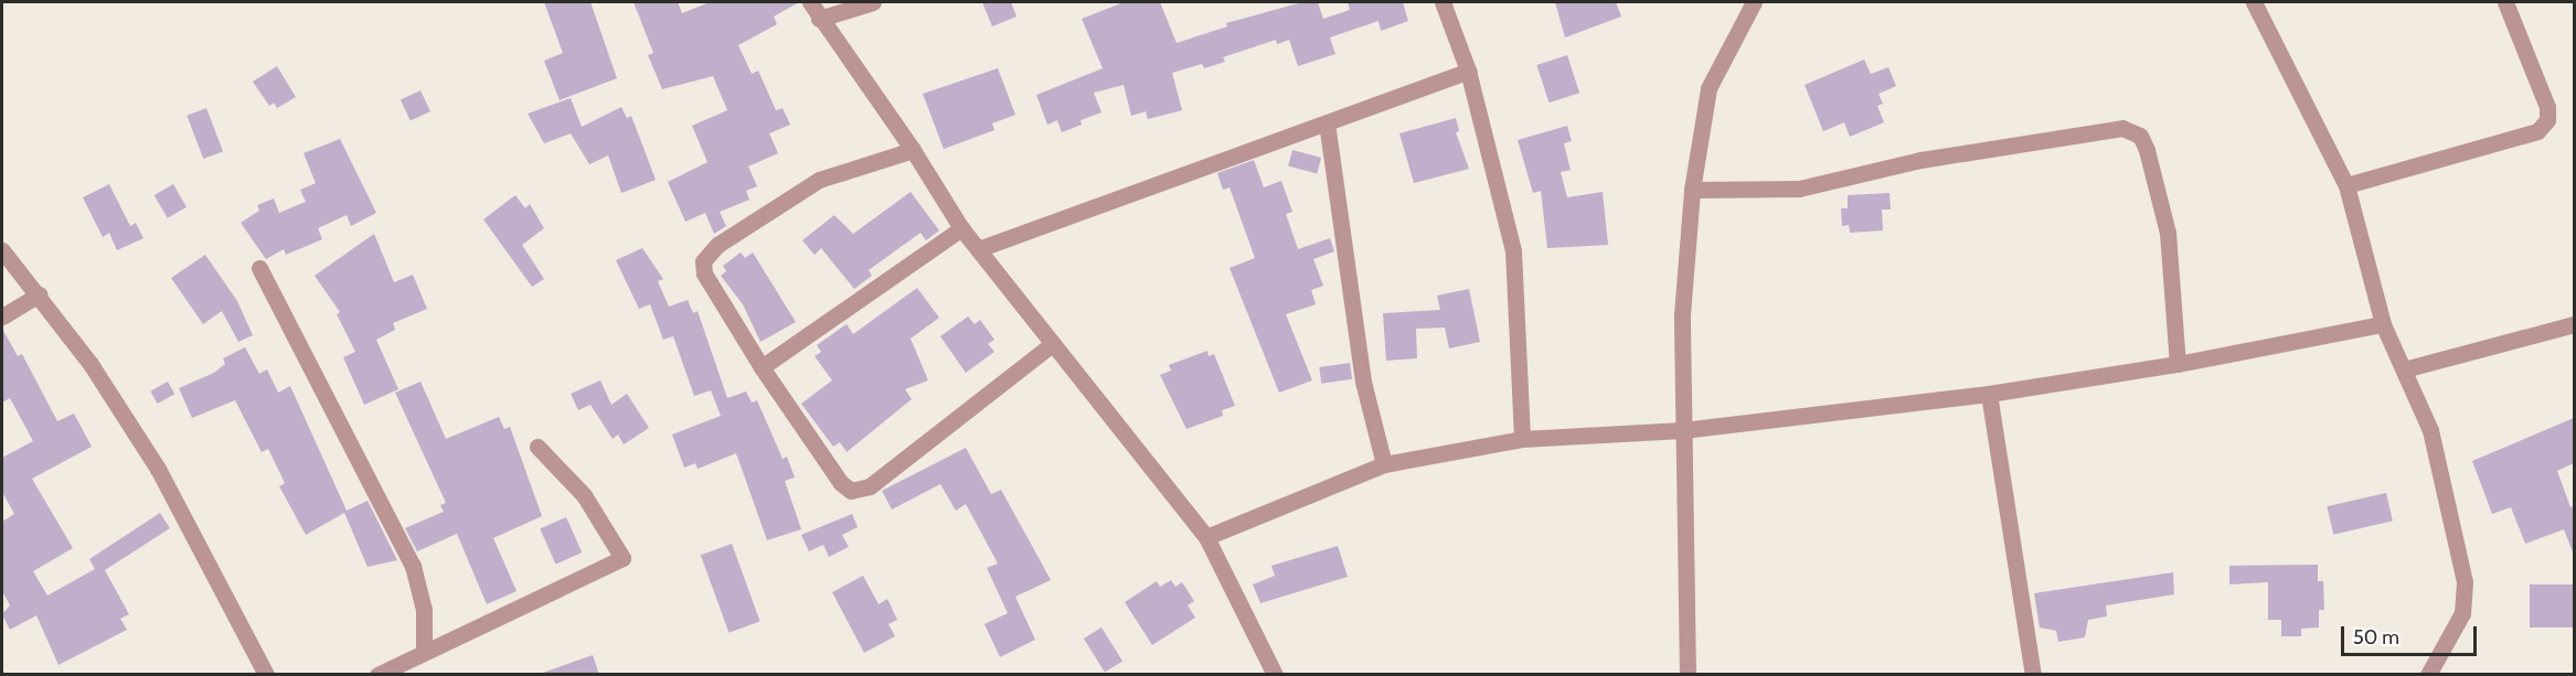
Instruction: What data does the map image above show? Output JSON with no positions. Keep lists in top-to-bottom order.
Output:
{
  "scale_bar": "50 m"
}
